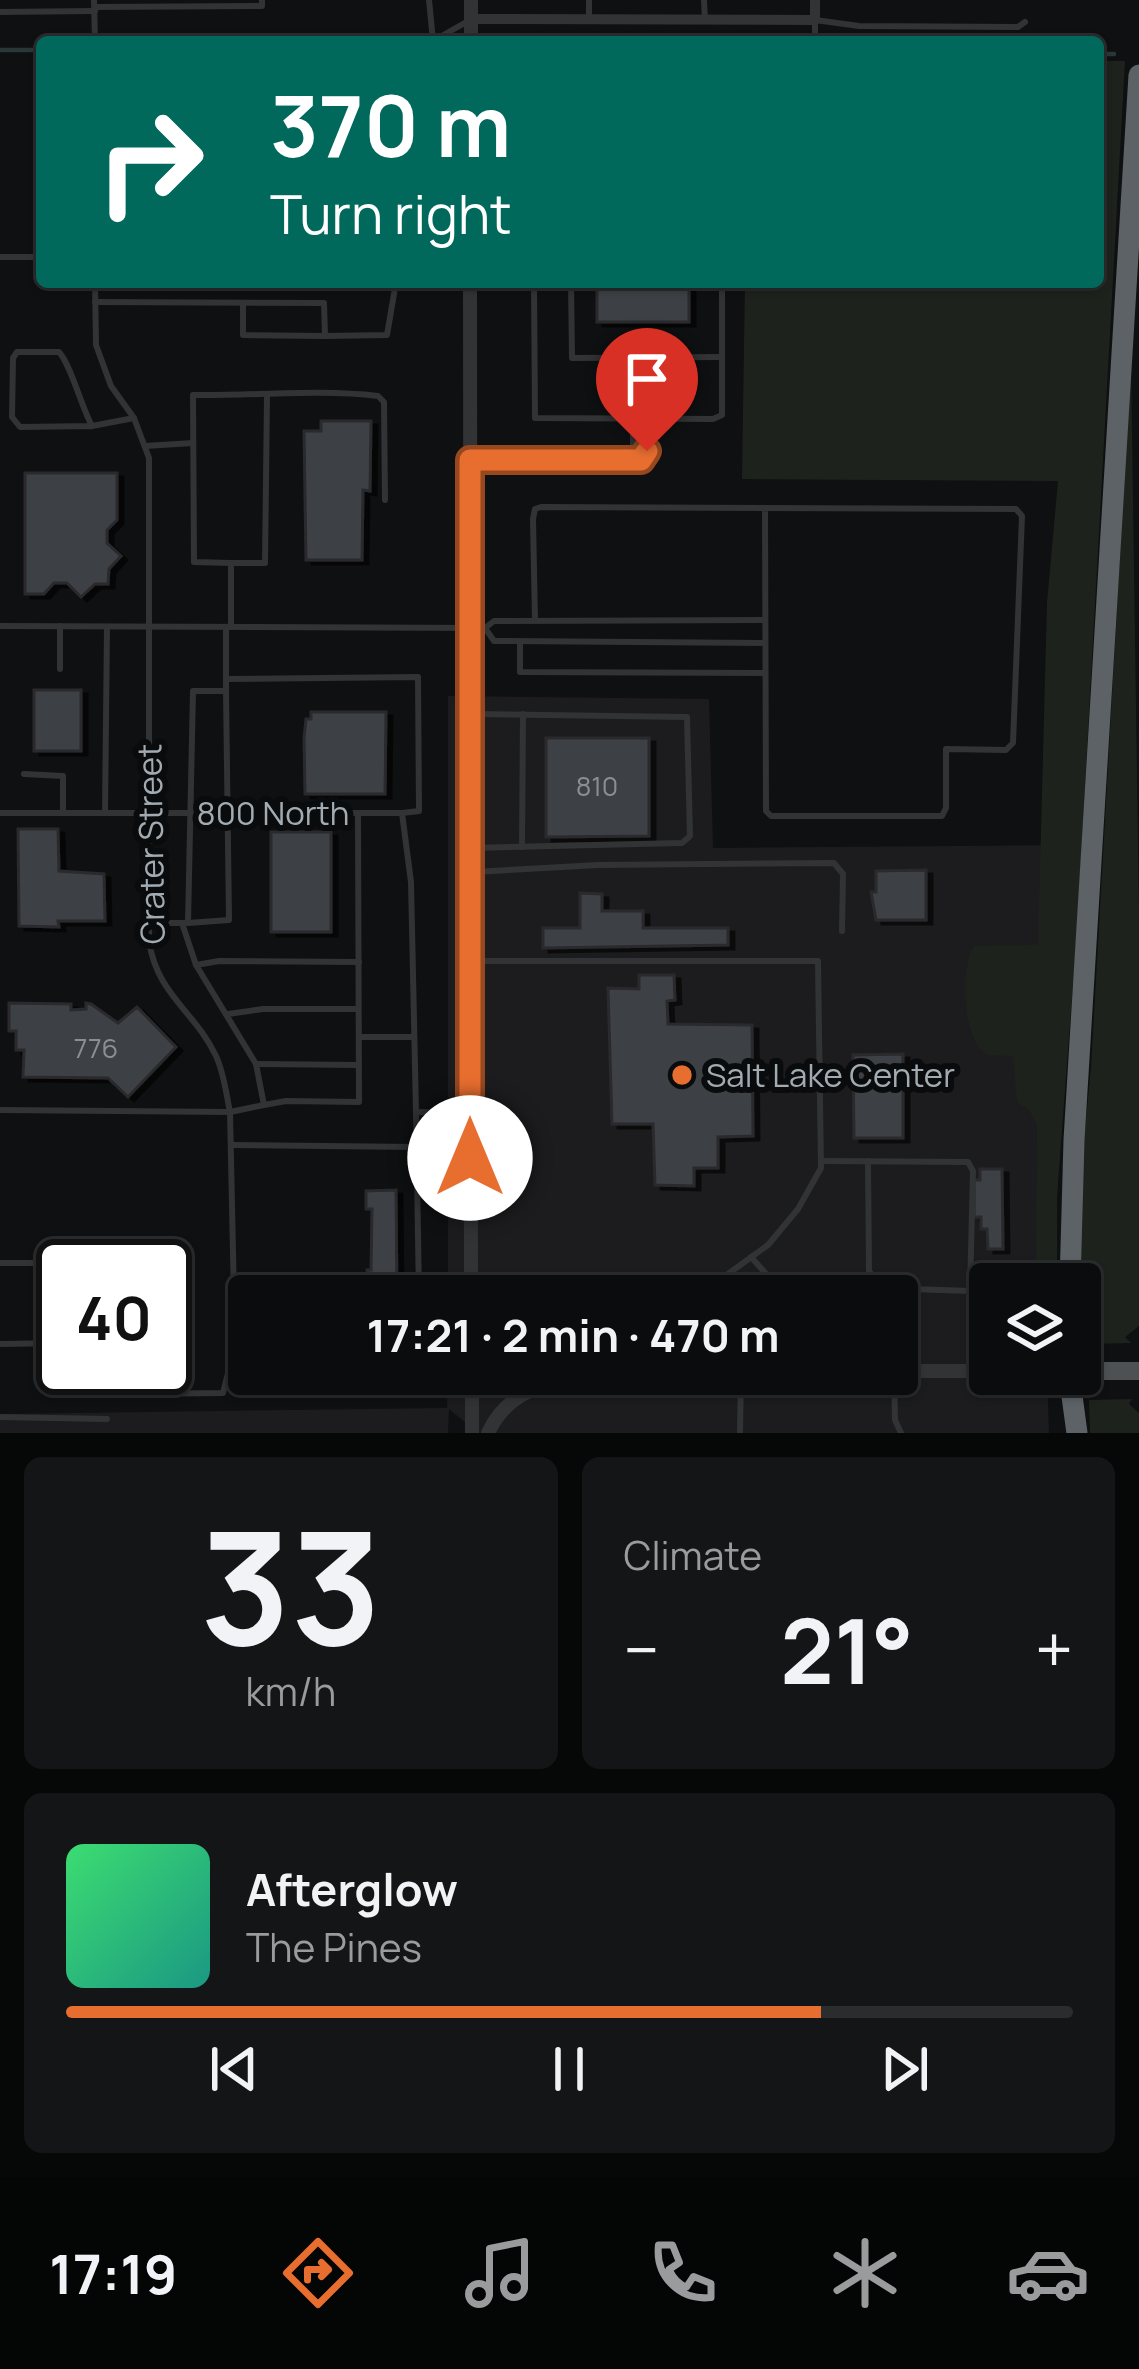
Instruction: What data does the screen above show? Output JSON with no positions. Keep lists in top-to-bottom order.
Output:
{
  "streets": {
    "lane": ["800 North", "Crater Street"]
  },
  "crossings": [
    ["800 North", "Crater Street"]
  ],
  "places": ["Salt Lake Center"],
  "house_numbers": ["810", "776"],
  "page": {
    "turn": ["370 m", "Turn right"],
    "limit": "40",
    "trip": "17:21 · 2 min · 470 m",
    "tile": [
      ["33", "km/h"],
      "Climate"
    ],
    "heat": ["−", "21°", "+"],
    "song": ["Afterglow", "The Pines"],
    "tabs": "17:19"
  }
}
